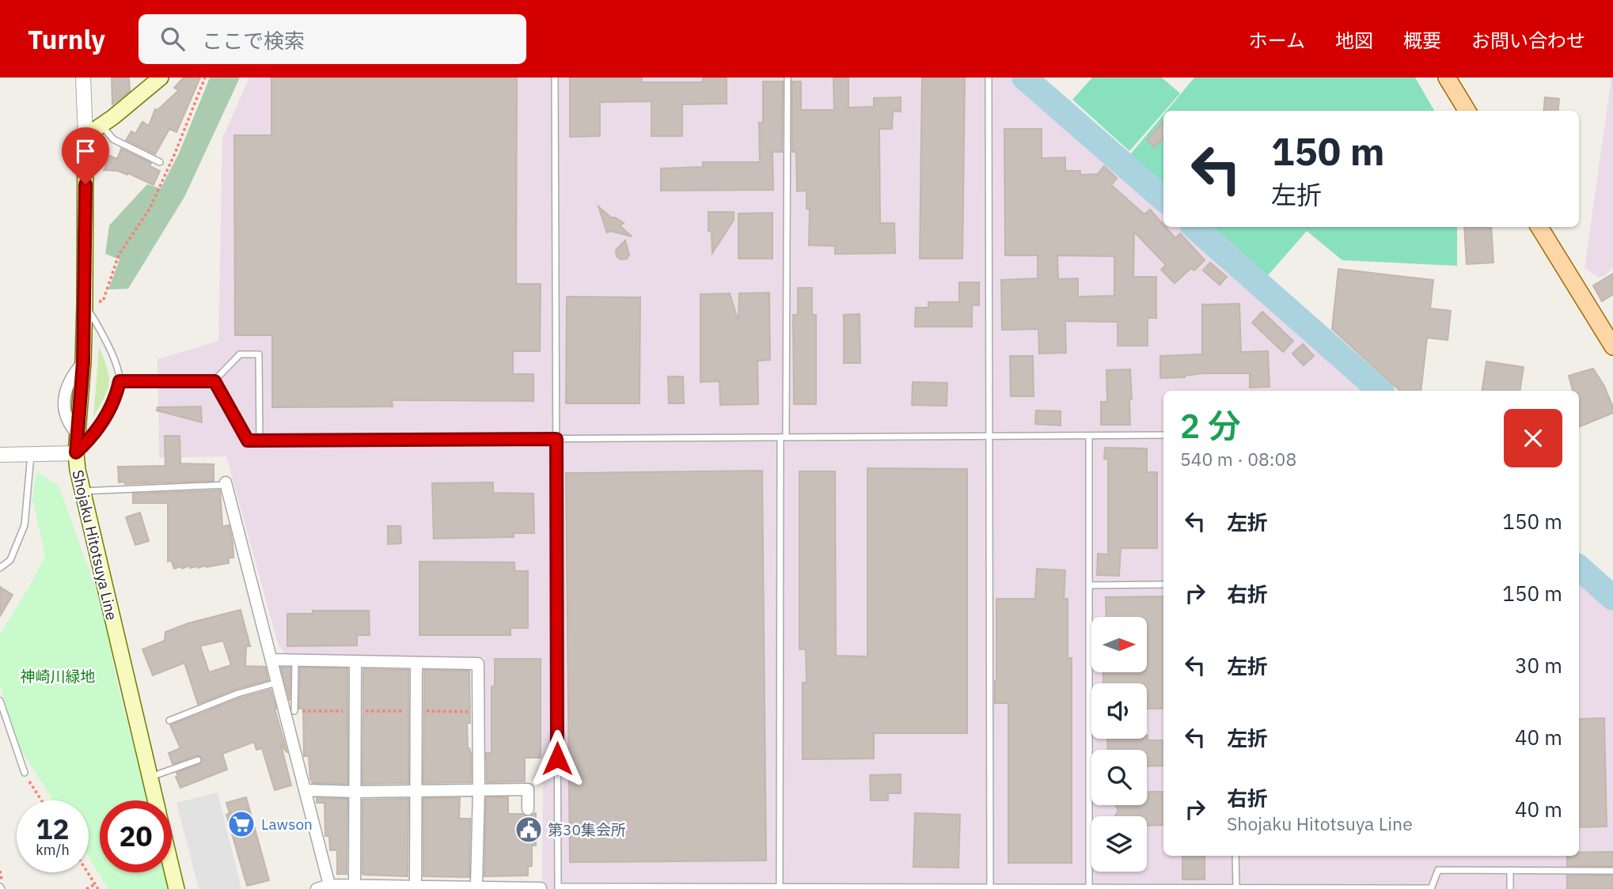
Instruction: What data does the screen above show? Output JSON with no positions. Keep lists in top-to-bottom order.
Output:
{
  "streets": {
    "main road": ["Shojaku Hitotsuya Line"]
  },
  "parks": ["神崎川緑地"],
  "places": {
    "supermarket": ["Lawson"],
    "public building": ["第30集会所"]
  },
  "north": "right",
  "page": {
    "header": "Turnly",
    "search": "ここで検索",
    "nav": [
      "ホーム",
      "地図",
      "概要",
      "お問い合わせ"
    ],
    "turn": ["150 m", "左折"],
    "heading": ["2 分", "540 m · 08:08"],
    "list": [
      {
        "name": "左折",
        "value": "150 m"
      },
      {
        "name": "右折",
        "value": "150 m"
      },
      {
        "name": "左折",
        "value": "30 m"
      },
      {
        "name": "左折",
        "value": "40 m"
      },
      {
        "name": "右折",
        "note": "Shojaku Hitotsuya Line",
        "value": "40 m"
      }
    ],
    "speed": "12 km/h",
    "limit": "20"
  }
}
